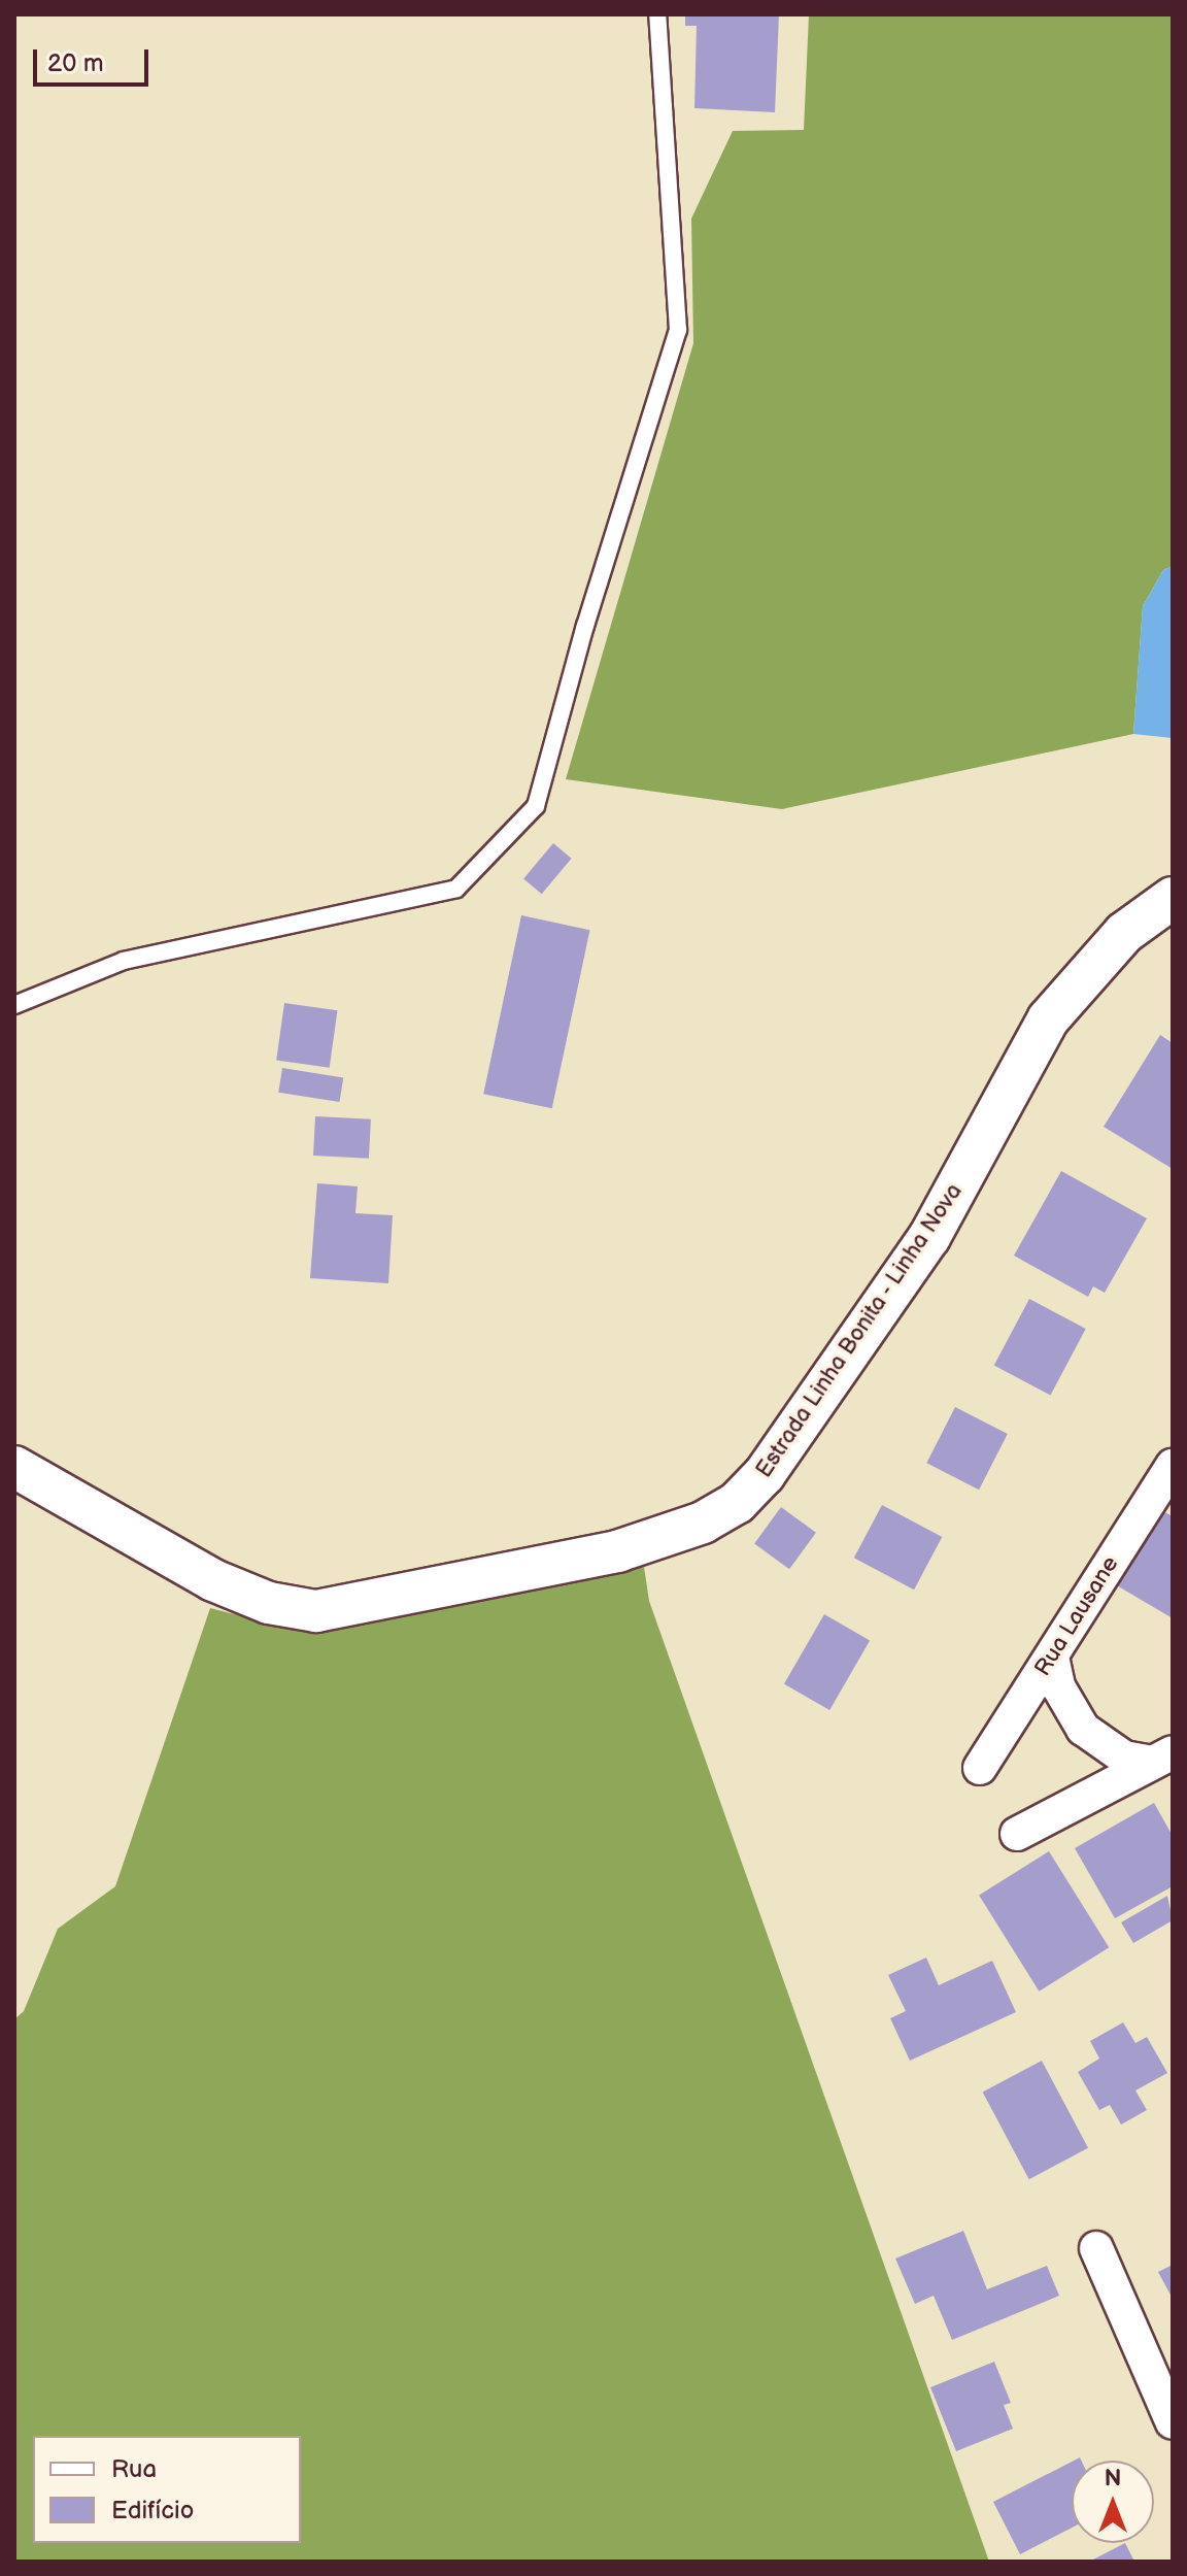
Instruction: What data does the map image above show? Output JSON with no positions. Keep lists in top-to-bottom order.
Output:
{
  "streets": {
    "street": ["Estrada Linha Bonita - Linha Nova", "Rua Lausane"]
  },
  "legend": ["Rua", "Edifício"],
  "scale_bar": "20 m",
  "north": "top"
}
